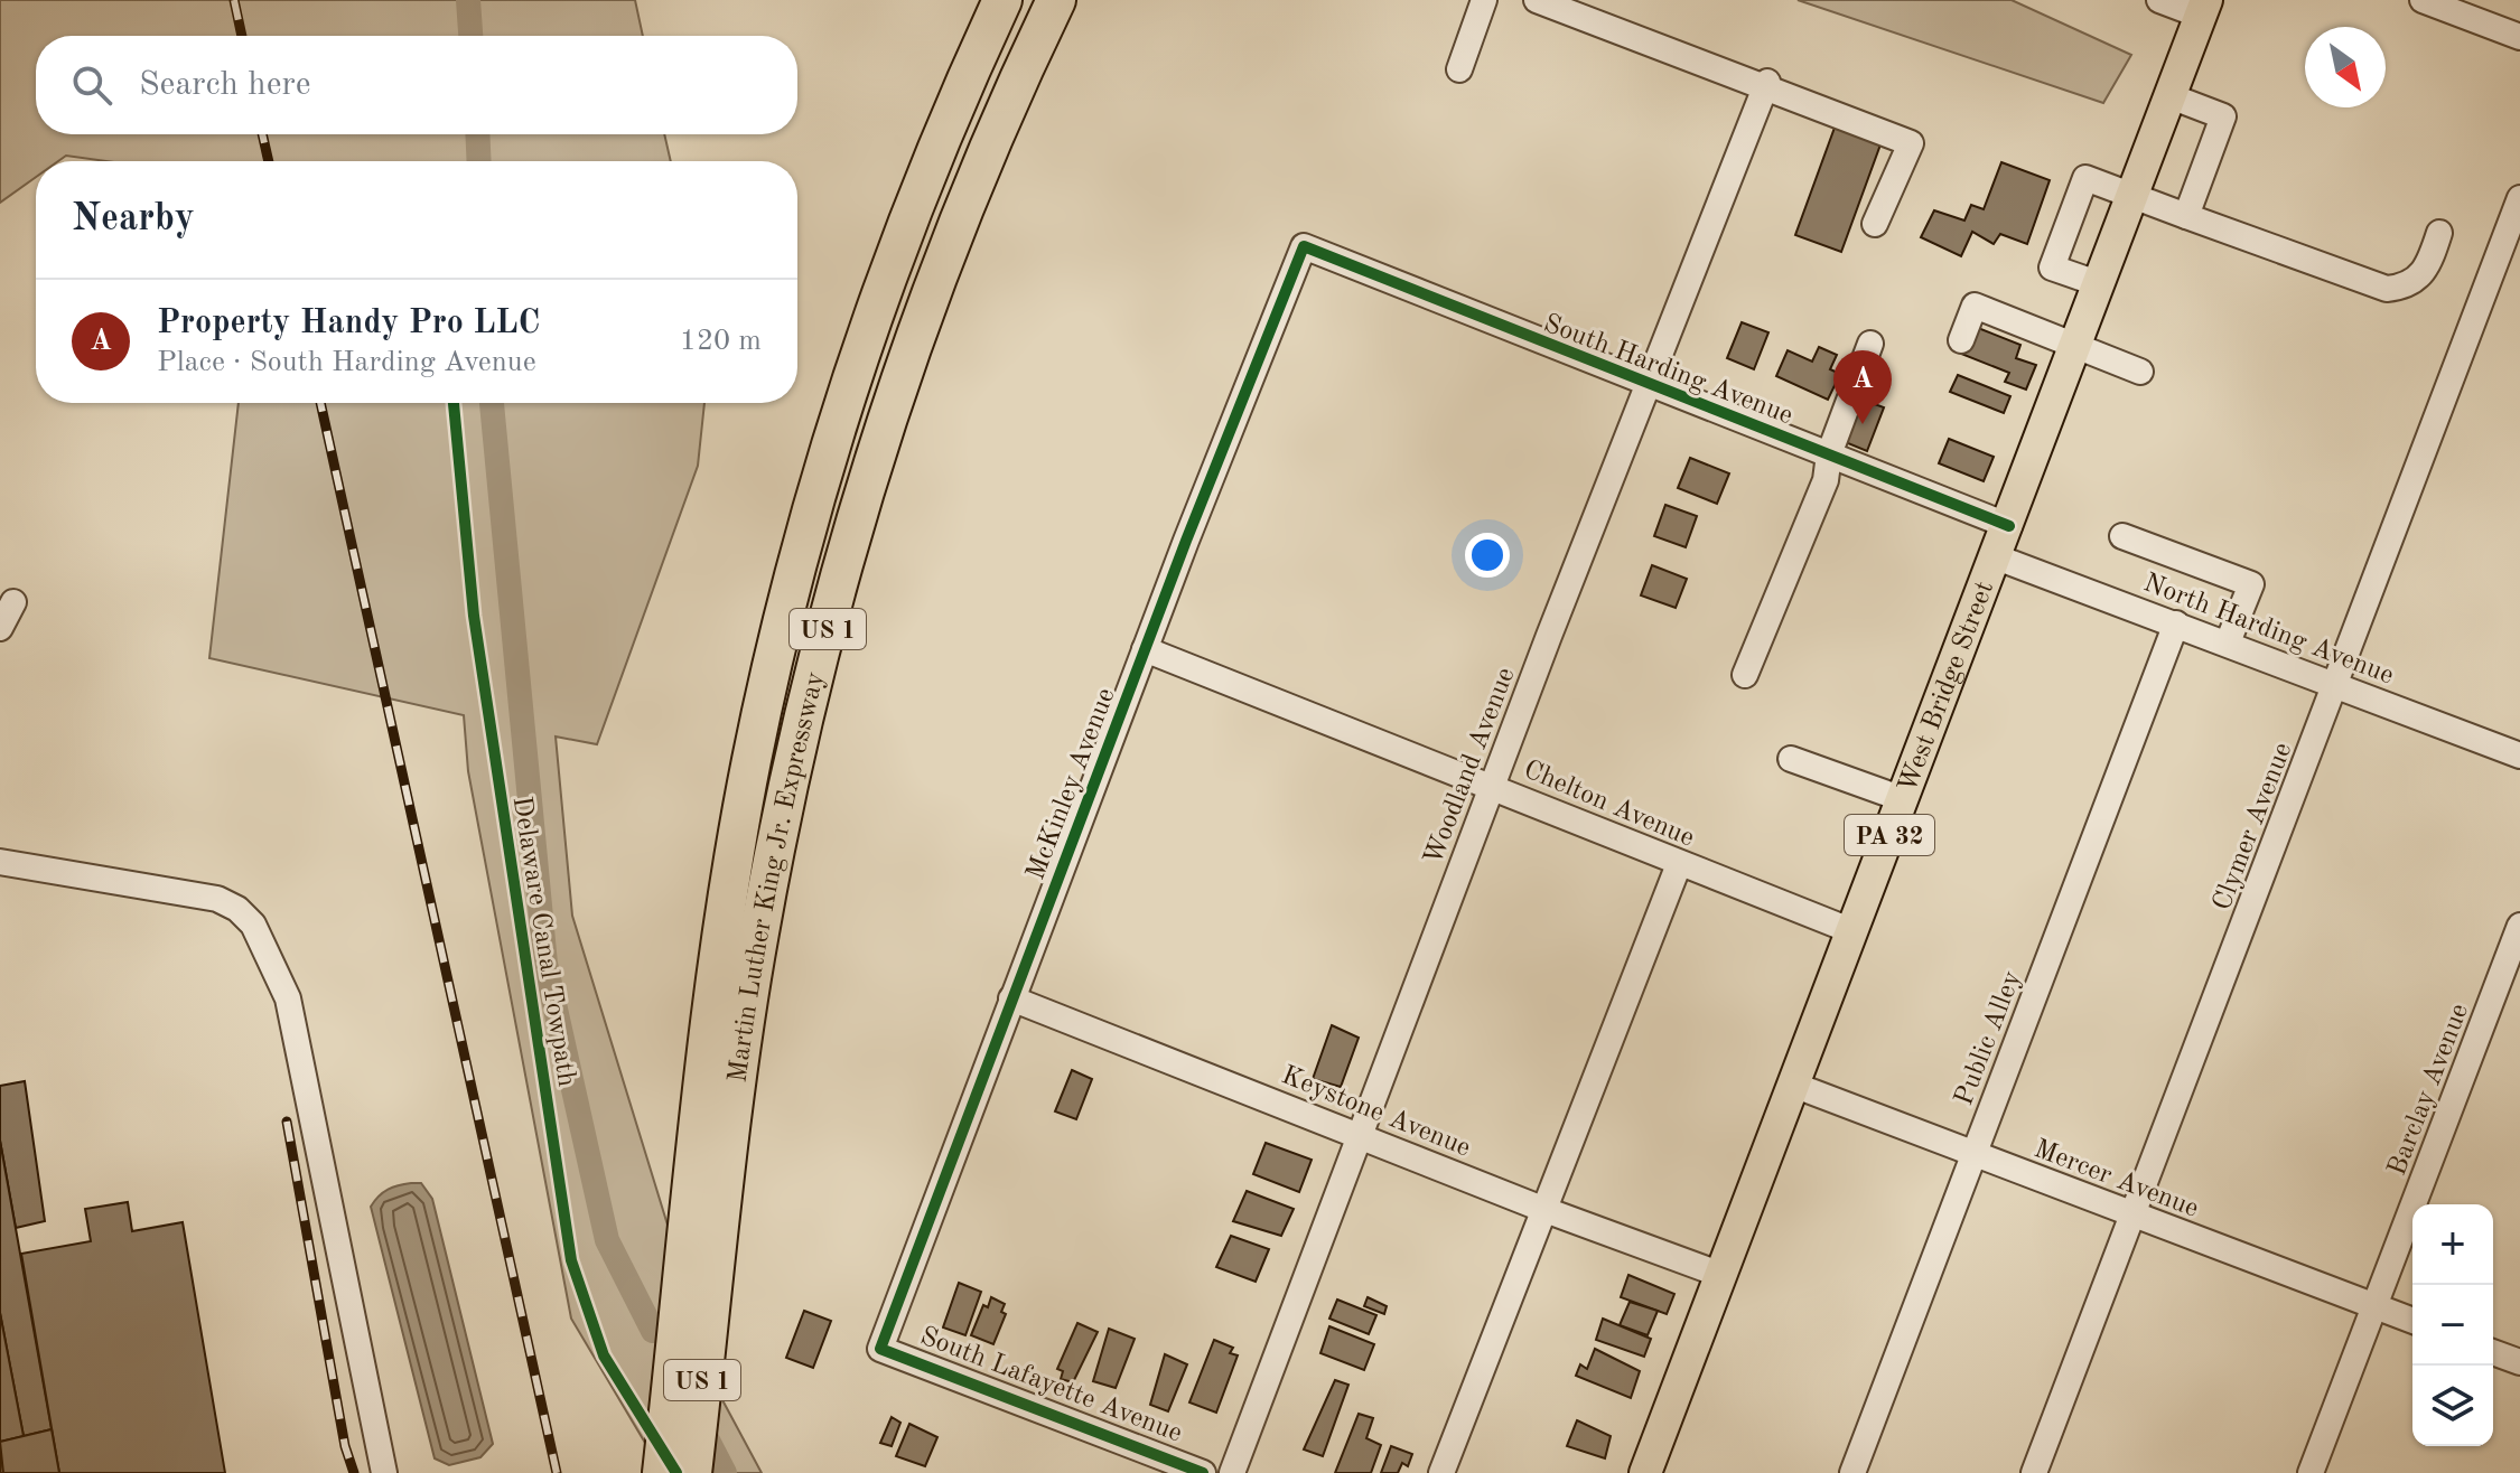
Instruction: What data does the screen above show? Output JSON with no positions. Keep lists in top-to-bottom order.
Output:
{
  "streets": {
    "highway": ["US 1", "Martin Luther King Jr. Expressway"],
    "main road": ["West Bridge Street", "PA 32"],
    "street": [
      "South Harding Avenue",
      "North Harding Avenue",
      "Woodland Avenue",
      "McKinley Avenue",
      "Chelton Avenue",
      "Clymer Avenue",
      "Public Alley",
      "Barclay Avenue",
      "Keystone Avenue",
      "Mercer Avenue",
      "South Lafayette Avenue"
    ],
    "cycle path": ["Delaware Canal Towpath"]
  },
  "crossings": [
    ["South Harding Avenue", "West Bridge Street"],
    ["South Harding Avenue", "Woodland Avenue"],
    ["South Harding Avenue", "McKinley Avenue"],
    ["North Harding Avenue", "West Bridge Street"],
    ["North Harding Avenue", "Clymer Avenue"],
    ["North Harding Avenue", "Public Alley"],
    ["West Bridge Street", "Chelton Avenue"],
    ["West Bridge Street", "Keystone Avenue"],
    ["West Bridge Street", "Mercer Avenue"],
    ["Woodland Avenue", "Chelton Avenue"],
    ["Woodland Avenue", "Keystone Avenue"],
    ["McKinley Avenue", "Chelton Avenue"],
    ["McKinley Avenue", "Keystone Avenue"],
    ["McKinley Avenue", "South Lafayette Avenue"],
    ["Clymer Avenue", "Mercer Avenue"],
    ["Public Alley", "Mercer Avenue"],
    ["Barclay Avenue", "Mercer Avenue"]
  ],
  "north": "bottom right",
  "page": {
    "search": "Search here",
    "heading": "Nearby",
    "list": [
      {
        "mark": "A",
        "name": "Property Handy Pro LLC",
        "note": "Place · South Harding Avenue",
        "value": "120 m"
      }
    ],
    "pins": "A",
    "map_buttons": ["+", "−"]
  }
}
